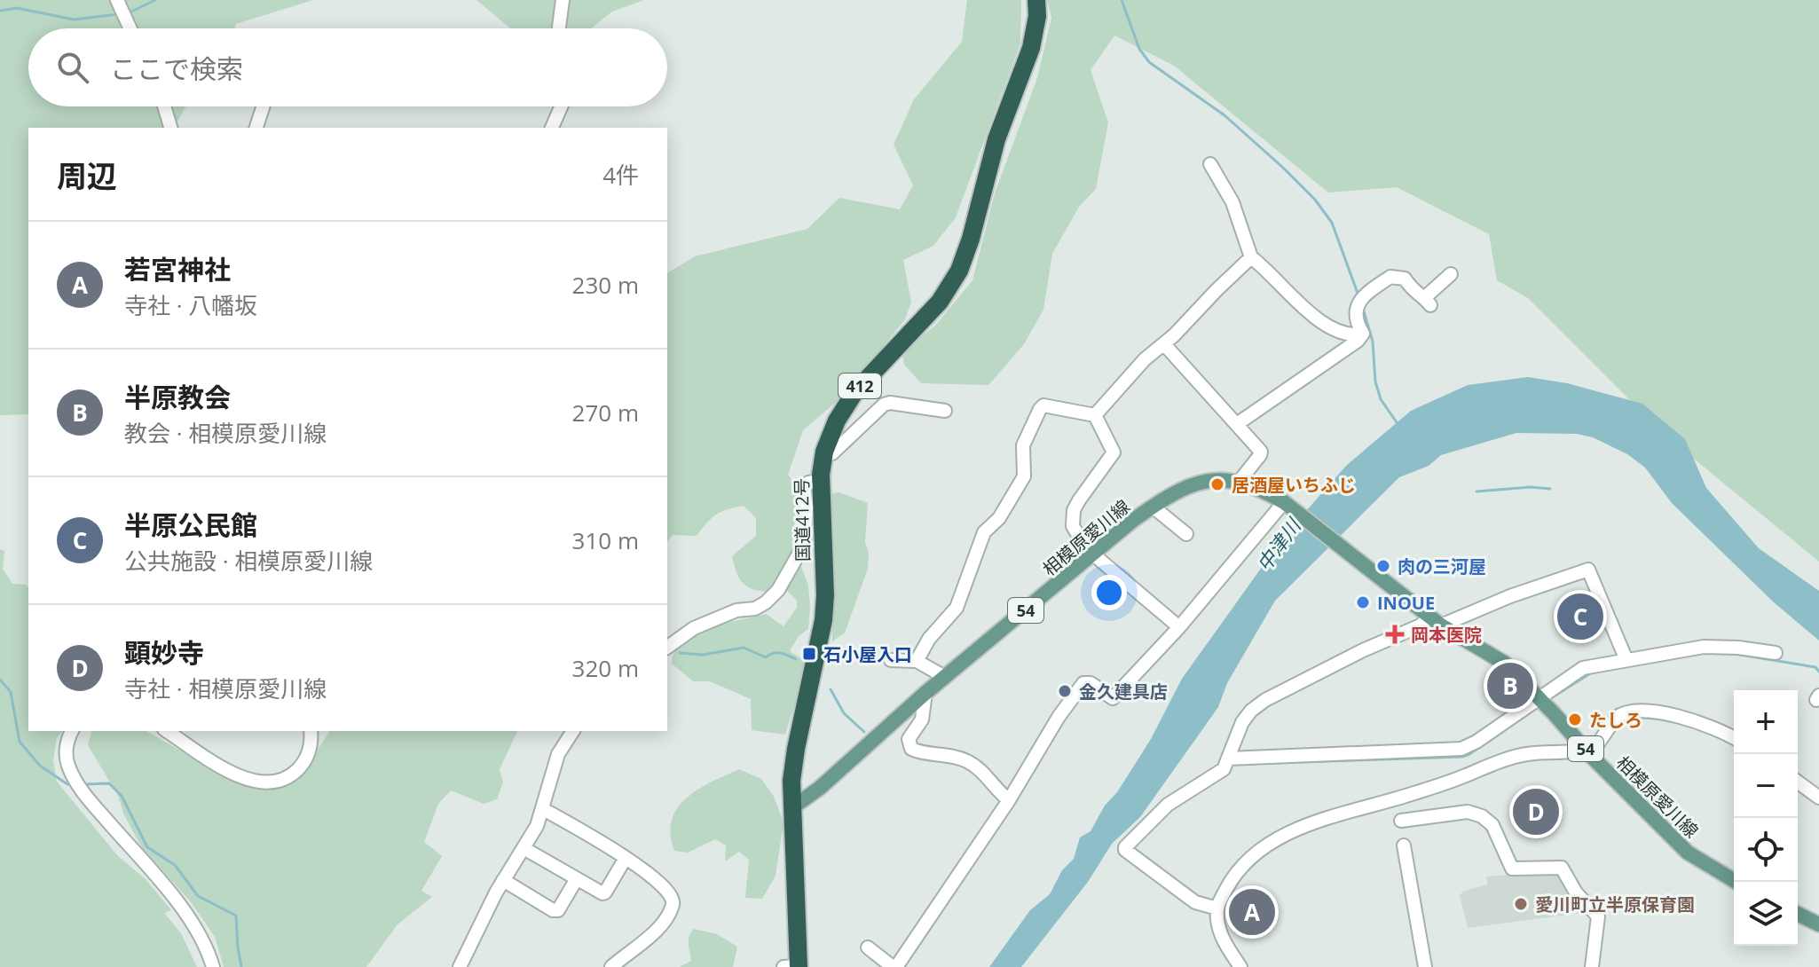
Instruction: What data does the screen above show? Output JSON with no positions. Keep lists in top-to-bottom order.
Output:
{
  "streets": {
    "highway": ["412", "国道412号"],
    "main road": ["相模原愛川線", "54"]
  },
  "crossings": [
    ["国道412号", "相模原愛川線"]
  ],
  "water": ["中津川"],
  "places": {
    "other": [
      "居酒屋いちふじ",
      "肉の三河屋",
      "INOUE",
      "金久建具店",
      "たしろ",
      "愛川町立半原保育園"
    ],
    "health": ["岡本医院"],
    "transit": ["石小屋入口"]
  },
  "page": {
    "search": "ここで検索",
    "heading": ["周辺", "4件"],
    "list": [
      {
        "mark": "A",
        "name": "若宮神社",
        "note": "寺社 · 八幡坂",
        "value": "230 m"
      },
      {
        "mark": "B",
        "name": "半原教会",
        "note": "教会 · 相模原愛川線",
        "value": "270 m"
      },
      {
        "mark": "C",
        "name": "半原公民館",
        "note": "公共施設 · 相模原愛川線",
        "value": "310 m"
      },
      {
        "mark": "D",
        "name": "顕妙寺",
        "note": "寺社 · 相模原愛川線",
        "value": "320 m"
      }
    ],
    "pins": [
      "C",
      "B",
      "D",
      "A"
    ],
    "map_buttons": ["+", "−"]
  }
}
